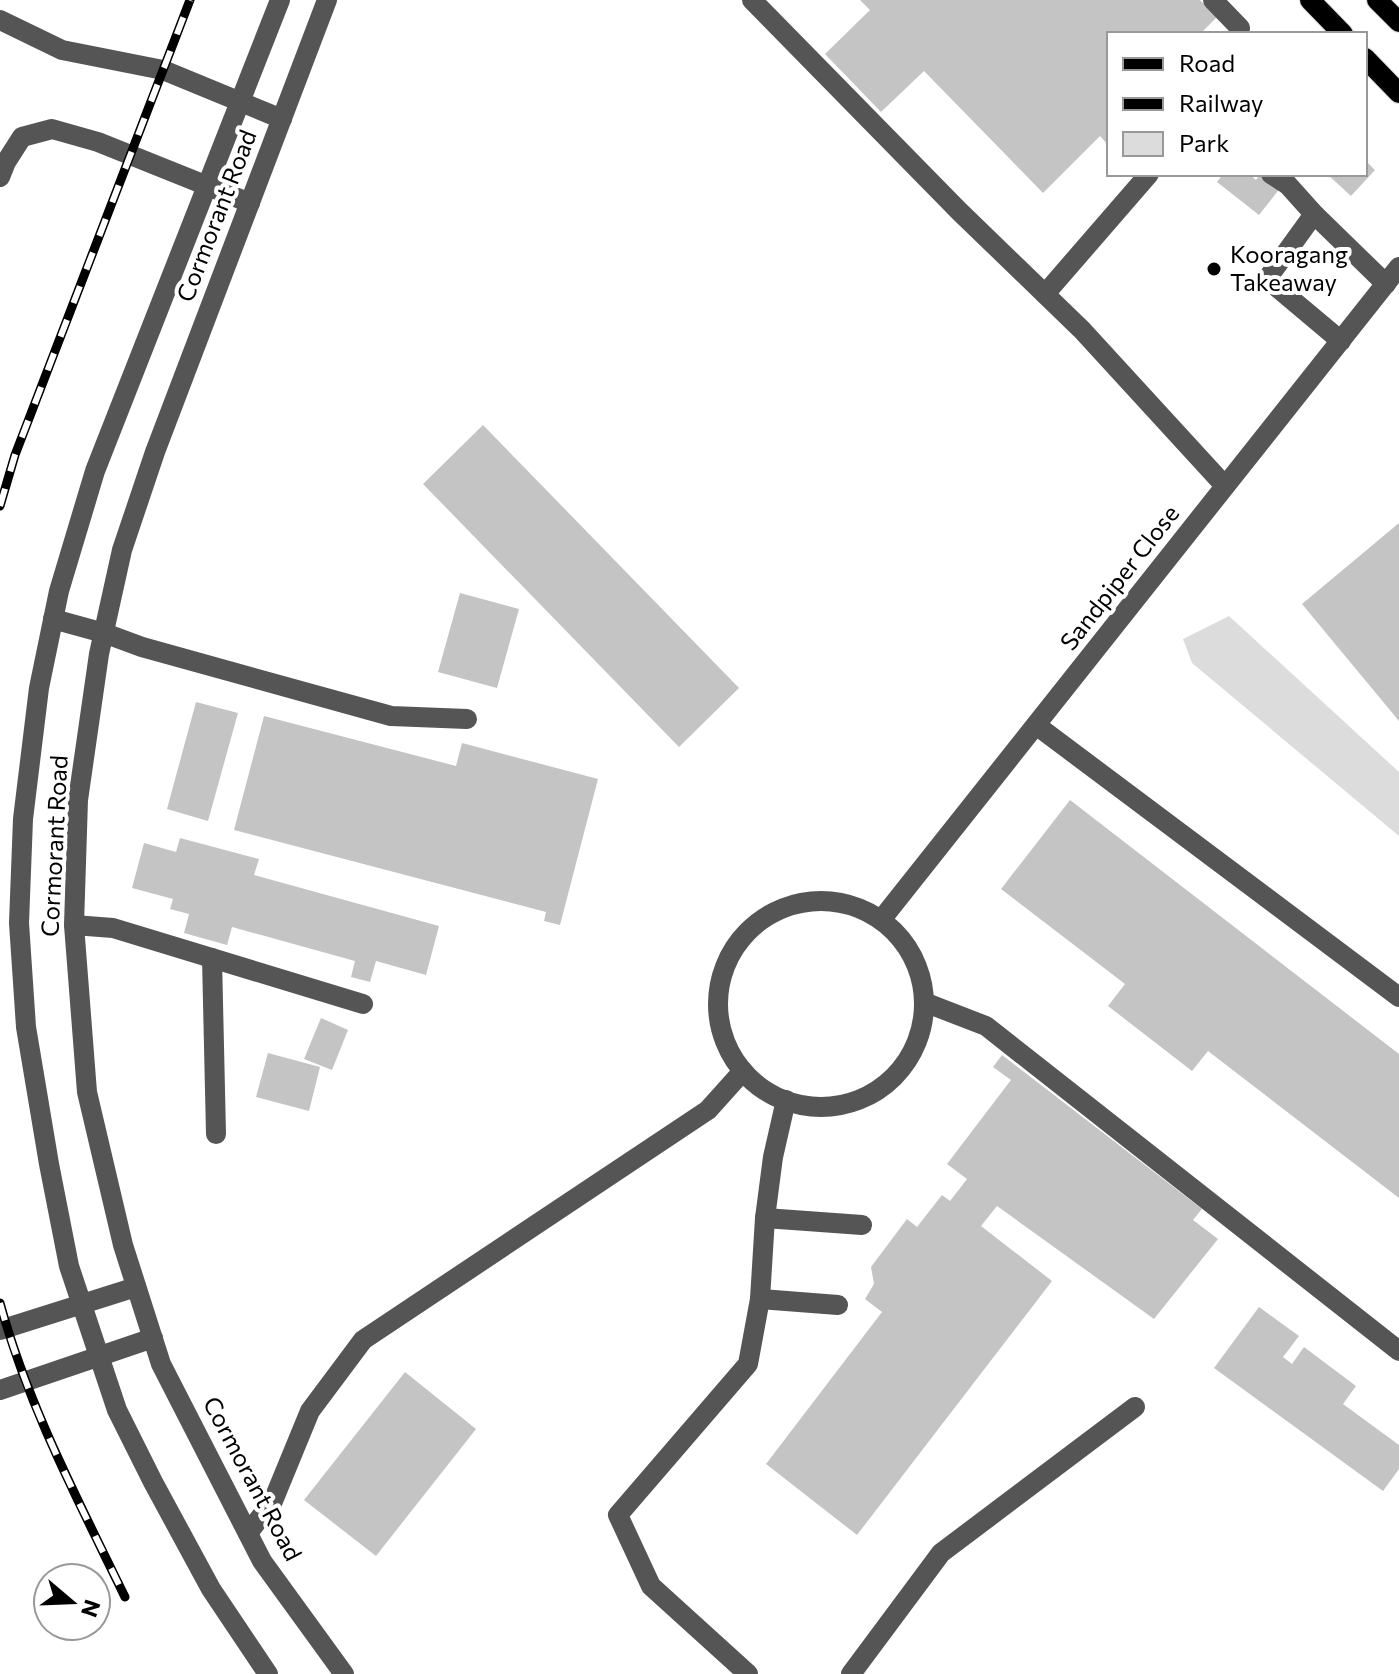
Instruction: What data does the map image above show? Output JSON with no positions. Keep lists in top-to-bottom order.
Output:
{
  "streets": {
    "street": ["Cormorant Road", "Sandpiper Close"]
  },
  "places": ["Kooragang Takeaway"],
  "legend": ["Road", "Railway", "Park"],
  "north": "right"
}
